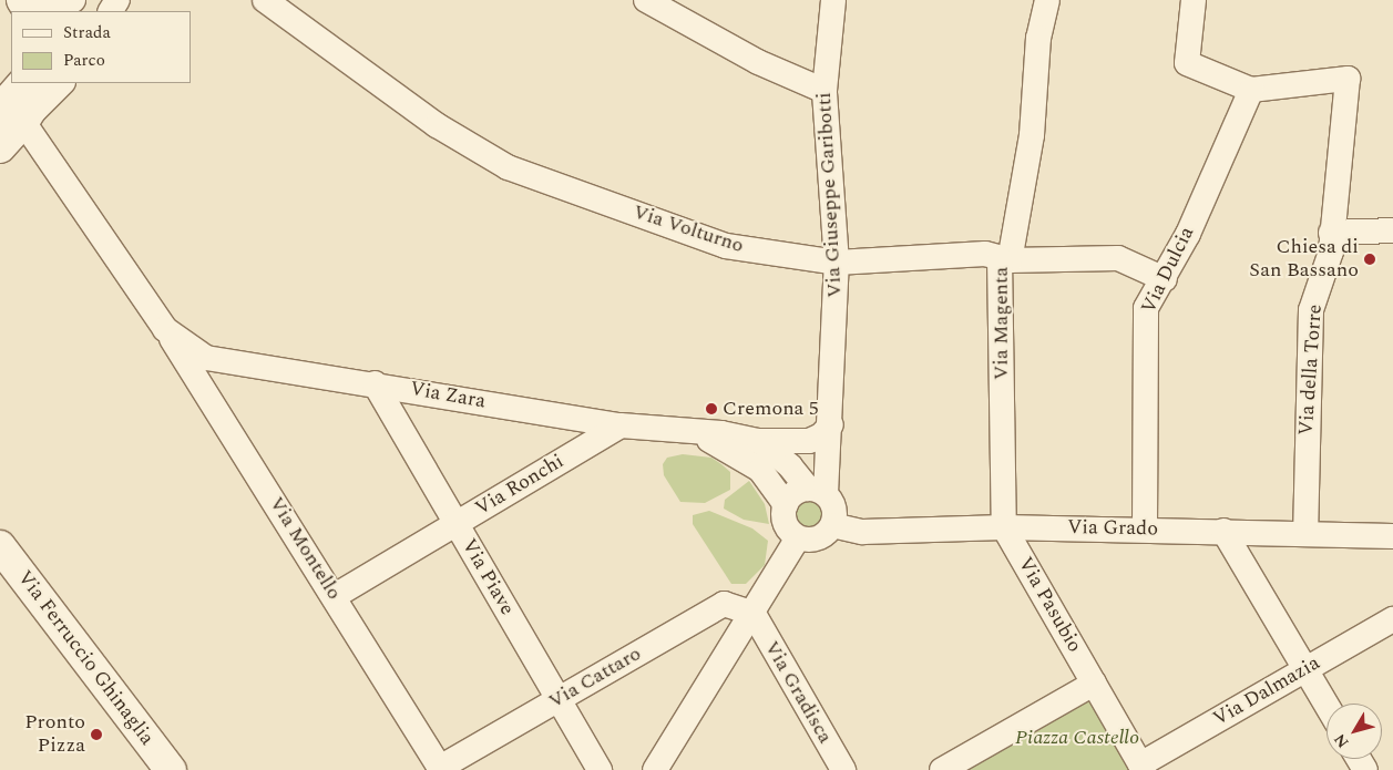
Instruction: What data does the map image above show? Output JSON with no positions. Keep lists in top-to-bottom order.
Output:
{
  "streets": {
    "main road": ["Via Ferruccio Ghinaglia"],
    "street": [
      "Via Giuseppe Garibotti",
      "Via Volturno",
      "Via Dulcia",
      "Via Magenta",
      "Via della Torre",
      "Via Zara",
      "Via Ronchi",
      "Via Grado",
      "Via Montello",
      "Via Piave",
      "Via Pasubio",
      "Via Cattaro",
      "Via Dalmazia",
      "Via Gradisca"
    ]
  },
  "crossings": [
    ["Via Giuseppe Garibotti", "Via Volturno"],
    ["Via Giuseppe Garibotti", "Via Zara"],
    ["Via Giuseppe Garibotti", "Via Grado"],
    ["Via Volturno", "Via Dulcia"],
    ["Via Volturno", "Via Magenta"],
    ["Via Dulcia", "Via della Torre"],
    ["Via Dulcia", "Via Grado"],
    ["Via Magenta", "Via Grado"],
    ["Via Magenta", "Via Pasubio"],
    ["Via della Torre", "Via Grado"],
    ["Via Zara", "Via Ronchi"],
    ["Via Zara", "Via Montello"],
    ["Via Zara", "Via Piave"],
    ["Via Ronchi", "Via Montello"],
    ["Via Ronchi", "Via Piave"],
    ["Via Grado", "Via Pasubio"],
    ["Via Montello", "Via Cattaro"],
    ["Via Piave", "Via Cattaro"],
    ["Via Cattaro", "Via Gradisca"]
  ],
  "parks": ["Piazza Castello"],
  "places": ["Chiesa di San Bassano", "Cremona 5", "Pronto Pizza"],
  "legend": ["Strada", "Parco"],
  "north": "bottom left"
}
